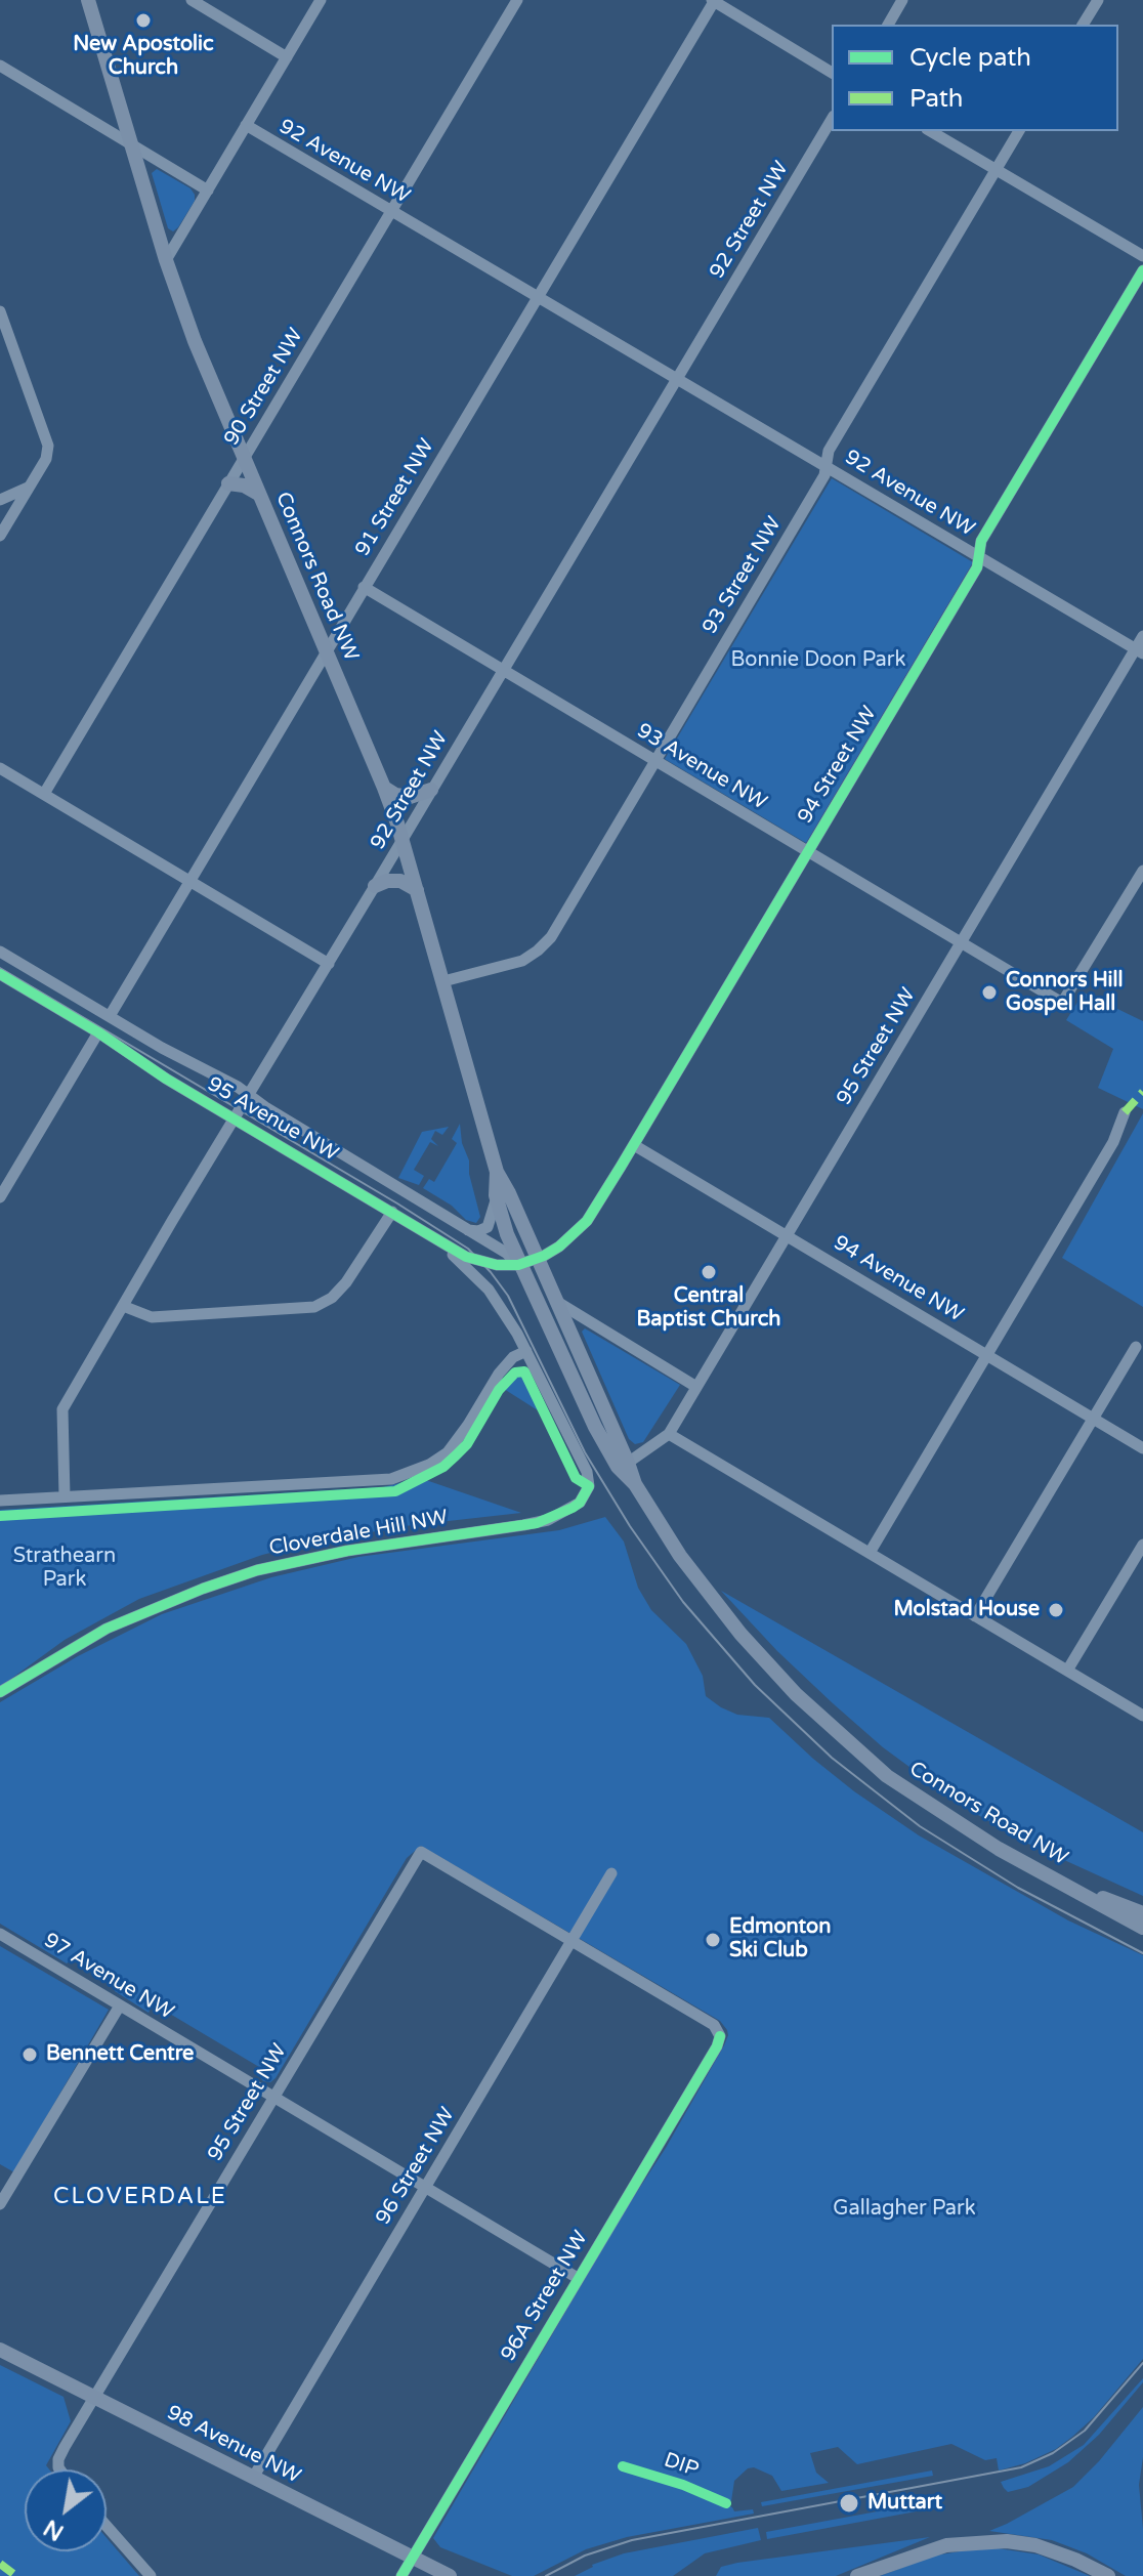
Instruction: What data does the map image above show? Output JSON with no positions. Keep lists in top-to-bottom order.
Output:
{
  "streets": {
    "main road": ["Connors Road NW", "98 Avenue NW"],
    "street": [
      "92 Avenue NW",
      "92 Street NW",
      "90 Street NW",
      "91 Street NW",
      "93 Street NW",
      "94 Street NW",
      "93 Avenue NW",
      "95 Street NW",
      "95 Avenue NW",
      "94 Avenue NW",
      "Cloverdale Hill NW",
      "97 Avenue NW",
      "96 Street NW",
      "96A Street NW"
    ],
    "cycle path": ["DIP"]
  },
  "crossings": [
    ["92 Avenue NW", "92 Street NW"],
    ["92 Avenue NW", "90 Street NW"],
    ["92 Avenue NW", "91 Street NW"],
    ["92 Avenue NW", "93 Street NW"],
    ["92 Avenue NW", "94 Street NW"],
    ["92 Avenue NW", "95 Street NW"],
    ["92 Street NW", "Connors Road NW"],
    ["92 Street NW", "93 Avenue NW"],
    ["92 Street NW", "95 Avenue NW"],
    ["90 Street NW", "Connors Road NW"],
    ["91 Street NW", "Connors Road NW"],
    ["91 Street NW", "93 Avenue NW"],
    ["91 Street NW", "95 Avenue NW"],
    ["93 Street NW", "Connors Road NW"],
    ["93 Street NW", "93 Avenue NW"],
    ["Connors Road NW", "94 Street NW"],
    ["Connors Road NW", "95 Street NW"],
    ["Connors Road NW", "95 Avenue NW"],
    ["94 Street NW", "93 Avenue NW"],
    ["94 Street NW", "95 Avenue NW"],
    ["94 Street NW", "94 Avenue NW"],
    ["93 Avenue NW", "95 Street NW"],
    ["95 Street NW", "94 Avenue NW"],
    ["95 Street NW", "97 Avenue NW"],
    ["95 Street NW", "96 Street NW"],
    ["95 Street NW", "96A Street NW"],
    ["95 Street NW", "98 Avenue NW"],
    ["95 Avenue NW", "Cloverdale Hill NW"],
    ["97 Avenue NW", "96 Street NW"],
    ["97 Avenue NW", "96A Street NW"],
    ["96 Street NW", "96A Street NW"],
    ["96 Street NW", "98 Avenue NW"],
    ["96A Street NW", "98 Avenue NW"]
  ],
  "districts": ["CLOVERDALE"],
  "parks": ["Bonnie Doon Park", "Strathearn Park", "Gallagher Park"],
  "places": [
    "New Apostolic Church",
    "Connors Hill Gospel Hall",
    "Central Baptist Church",
    "Molstad House",
    "Edmonton Ski Club",
    "Bennett Centre",
    "Muttart"
  ],
  "legend": ["Cycle path", "Path"],
  "north": "bottom left"
}
